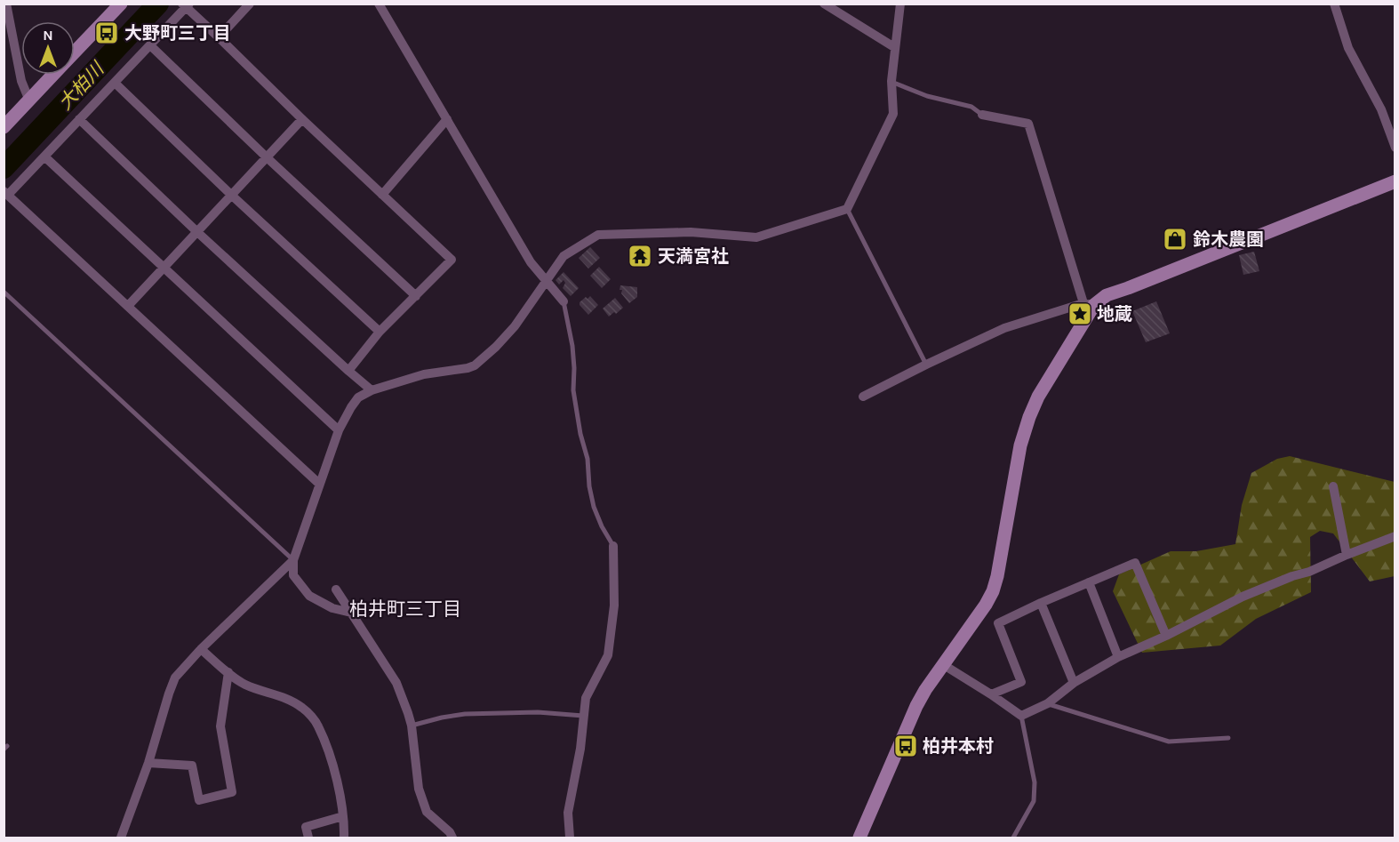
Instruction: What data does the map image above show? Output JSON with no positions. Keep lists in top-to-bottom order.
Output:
{
  "districts": ["柏井町三丁目"],
  "water": ["大柏川"],
  "places": {
    "bus stop": ["大野町三丁目", "柏井本村"],
    "shop": ["鈴木農園"],
    "temple": ["天満宮社"],
    "place": ["地蔵"]
  },
  "north": "top"
}
